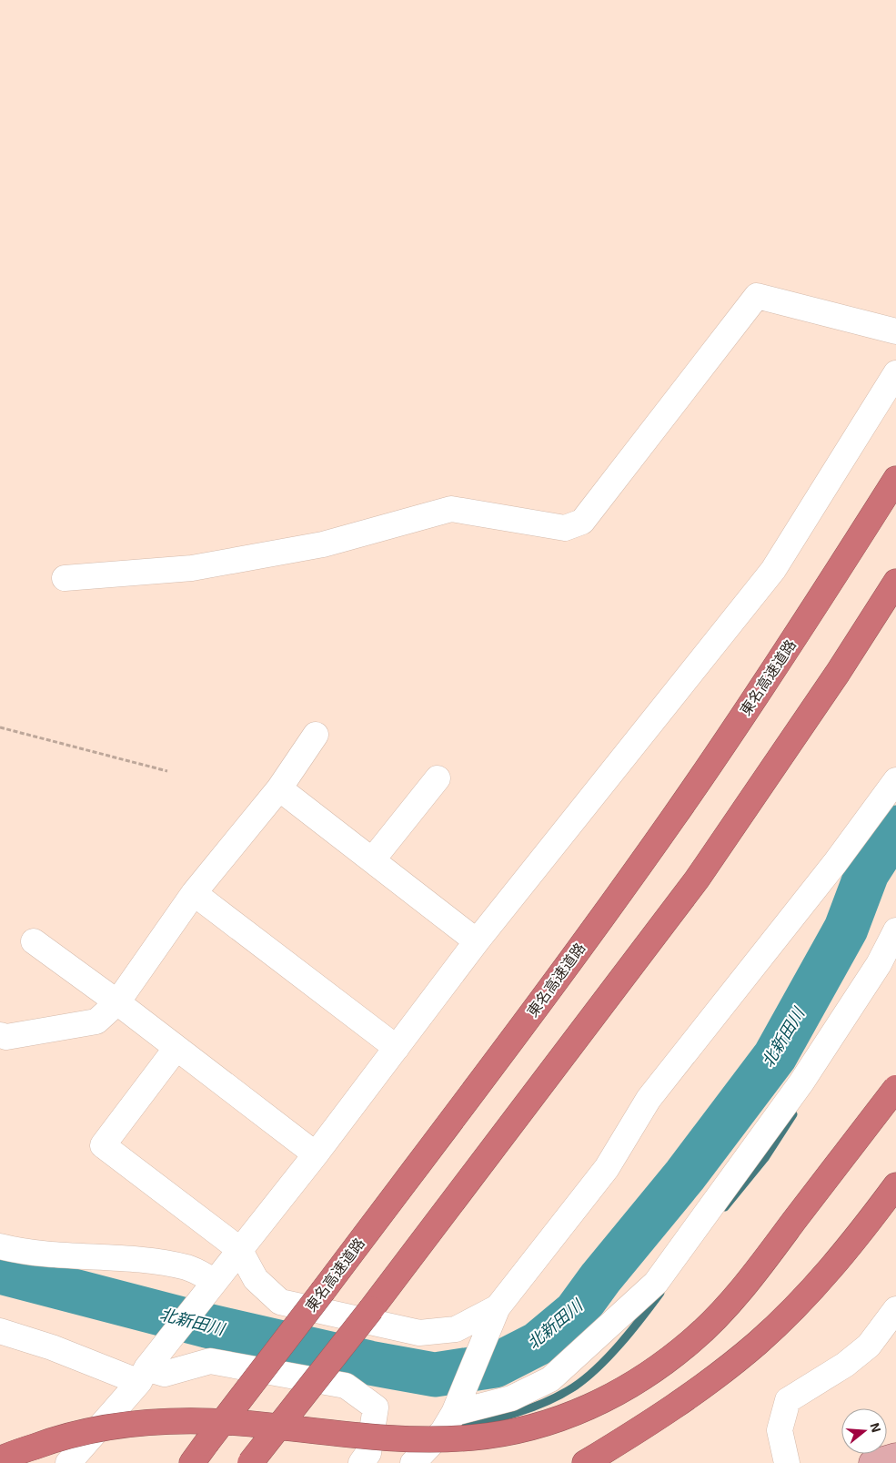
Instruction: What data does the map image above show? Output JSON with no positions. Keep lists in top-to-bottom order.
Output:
{
  "streets": {
    "highway": ["東名高速道路"]
  },
  "water": ["北新田川"],
  "north": "right"
}
